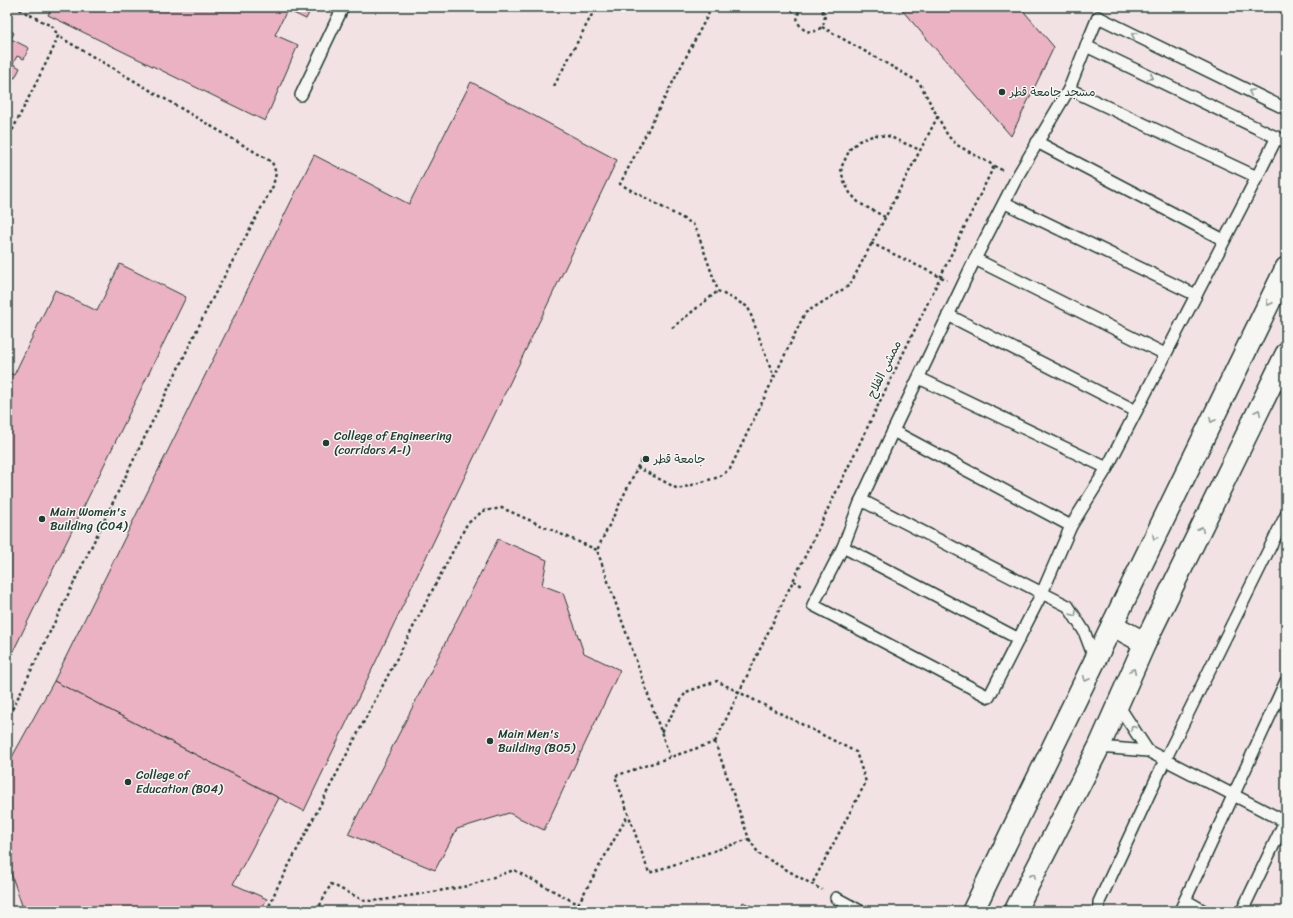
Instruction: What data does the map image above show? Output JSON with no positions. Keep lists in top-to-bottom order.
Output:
{
  "streets": {
    "path": ["ممشى الفلاح"]
  },
  "places": [
    "مسجد جامعة قطر",
    "College of Engineering (corridors A-I)",
    "جامعة قطر",
    "Main Women's Building (C04)",
    "Main Men's Building (B05)",
    "College of Education (B04)"
  ]
}
